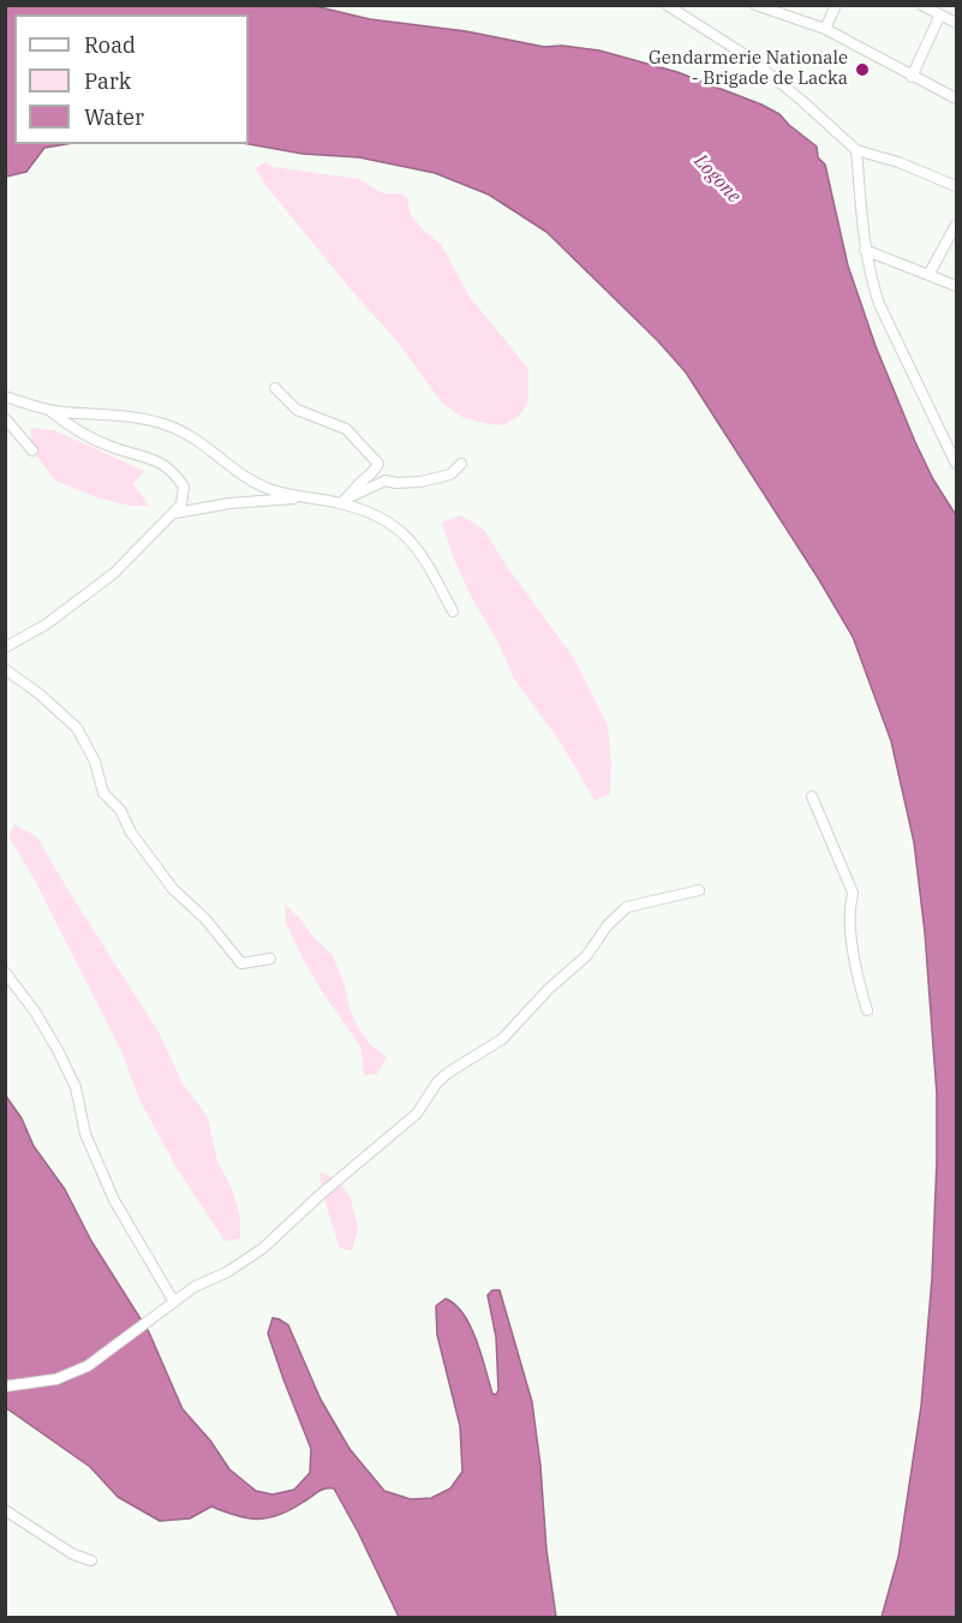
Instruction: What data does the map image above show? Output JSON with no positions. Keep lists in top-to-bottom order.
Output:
{
  "water": ["Logone"],
  "places": ["Gendarmerie Nationale - Brigade de Lacka"],
  "legend": ["Road", "Park", "Water"]
}
